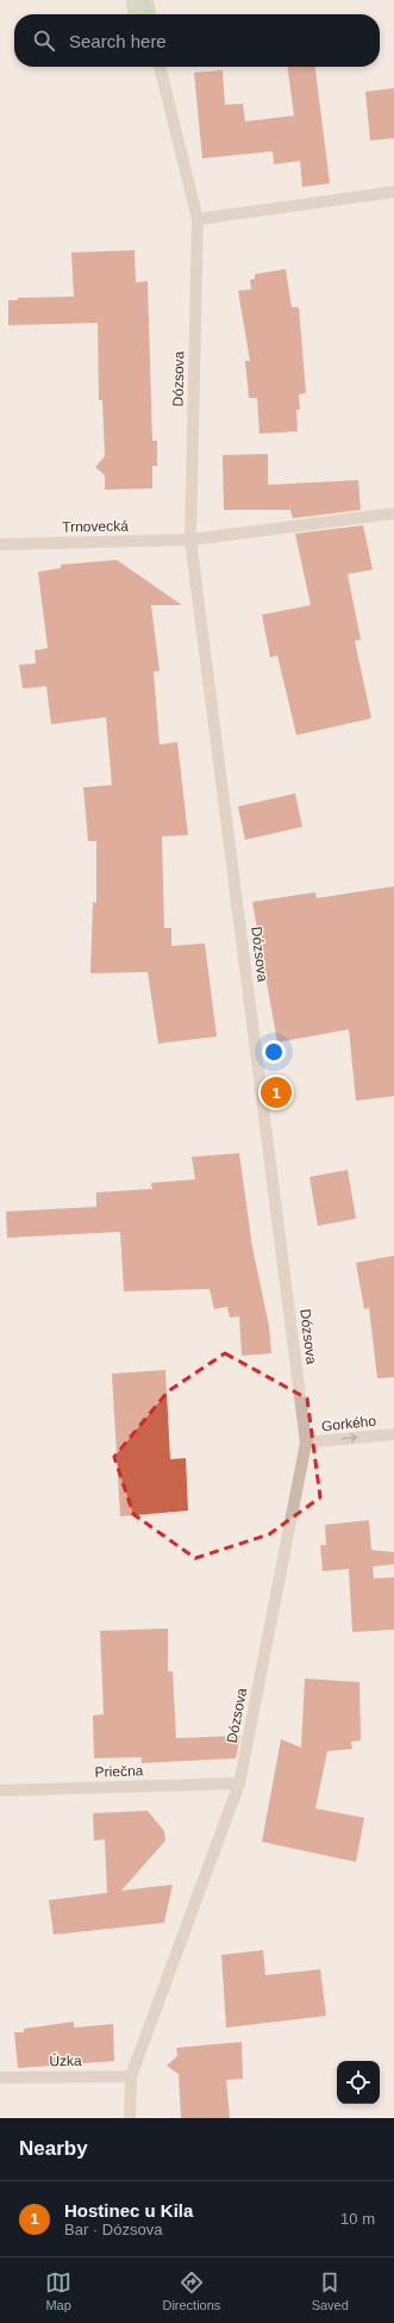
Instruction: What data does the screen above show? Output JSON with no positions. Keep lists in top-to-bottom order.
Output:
{
  "streets": {
    "street": [
      "Dózsova",
      "Trnovecká",
      "Gorkého",
      "Priečna",
      "Úzka"
    ]
  },
  "crossings": [
    ["Dózsova", "Trnovecká"],
    ["Dózsova", "Gorkého"],
    ["Dózsova", "Priečna"],
    ["Dózsova", "Úzka"]
  ],
  "one_way": ["Gorkého"],
  "page": {
    "search": "Search here",
    "pins": "1",
    "heading": "Nearby",
    "list": [
      {
        "mark": "1",
        "name": "Hostinec u Kila",
        "note": "Bar · Dózsova",
        "value": "10 m"
      }
    ],
    "nav": ["Map", "Directions", "Saved"]
  }
}
